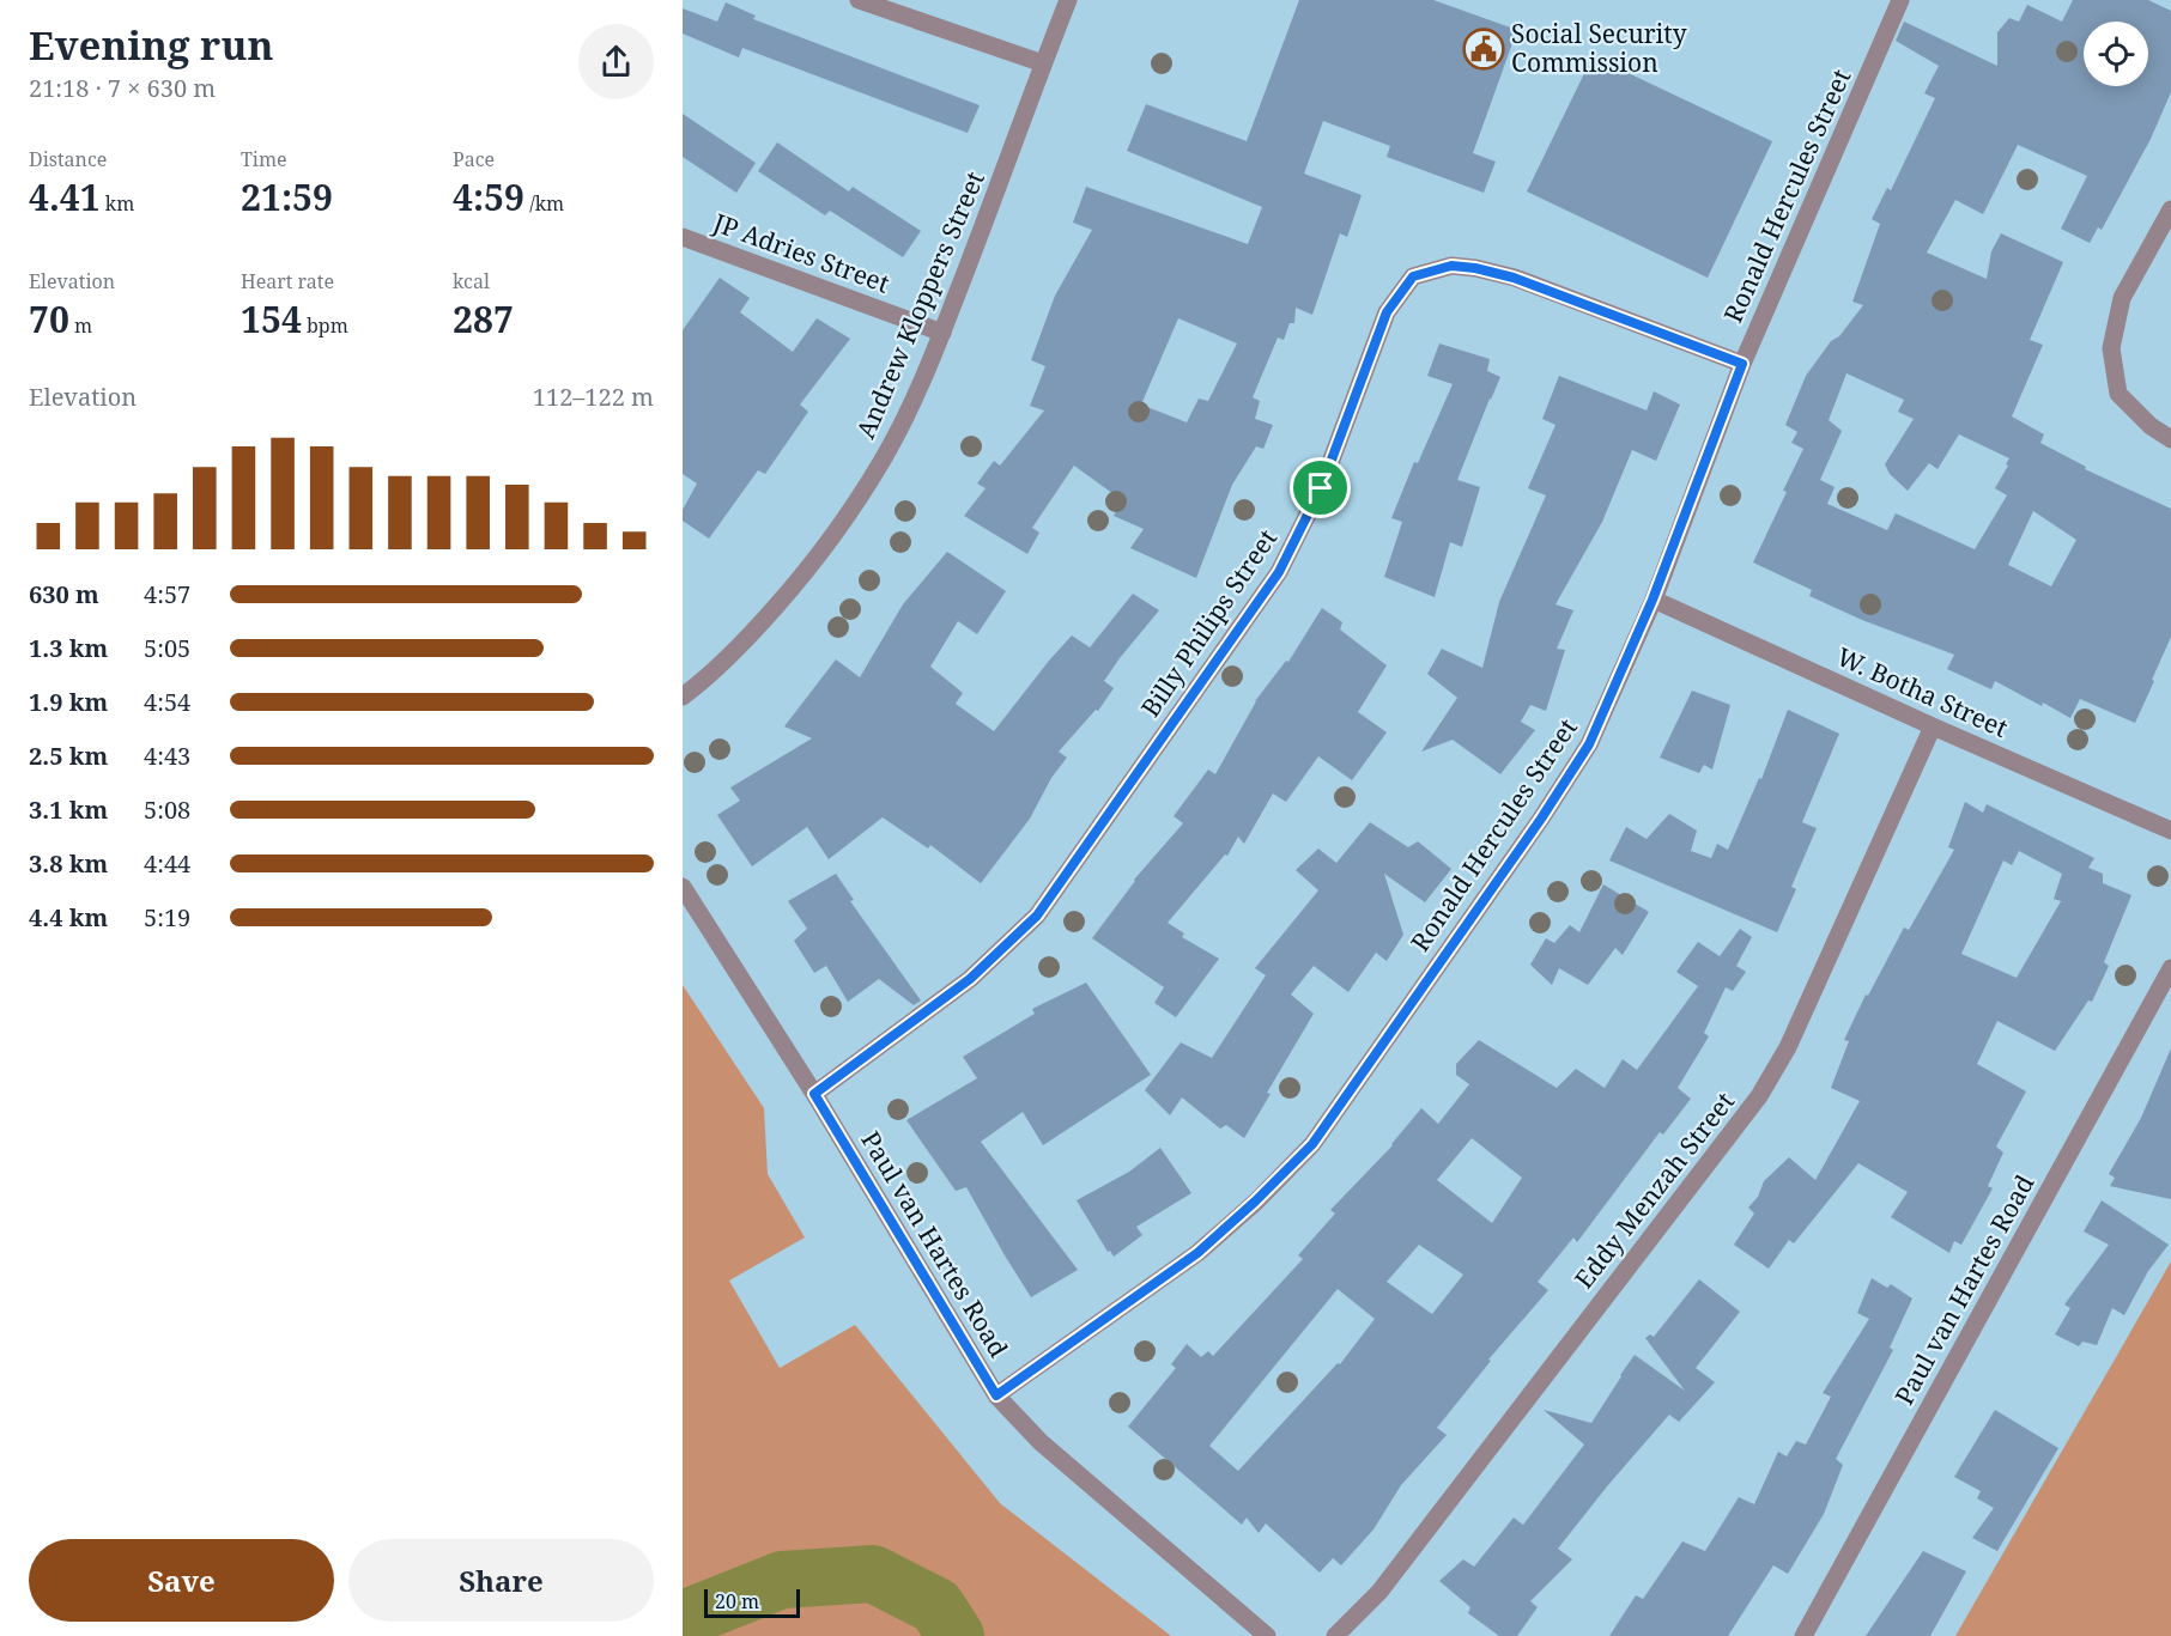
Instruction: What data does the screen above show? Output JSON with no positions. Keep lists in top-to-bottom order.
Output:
{
  "streets": {
    "street": [
      "Ronald Hercules Street",
      "JP Adries Street",
      "Andrew Kloppers Street",
      "Billy Philips Street",
      "W. Botha Street",
      "Eddy Menzah Street",
      "Paul van Hartes Road"
    ]
  },
  "crossings": [
    ["Ronald Hercules Street", "Billy Philips Street"],
    ["Ronald Hercules Street", "W. Botha Street"],
    ["Ronald Hercules Street", "Paul van Hartes Road"],
    ["JP Adries Street", "Andrew Kloppers Street"],
    ["Billy Philips Street", "Paul van Hartes Road"],
    ["W. Botha Street", "Eddy Menzah Street"]
  ],
  "places": {
    "public building": ["Social Security Commission"]
  },
  "scale_bar": "20 m",
  "page": {
    "heading": ["Evening run", "21:18 · 7 × 630 m"],
    "stats": [
      ["Distance", "4.41 km"],
      ["Time", "21:59"],
      ["Pace", "4:59 /km"],
      ["Elevation", "70 m"],
      ["Heart rate", "154 bpm"],
      ["kcal", "287"]
    ],
    "chart": ["Elevation", "112–122 m"],
    "list": [
      {
        "name": "630 m",
        "note": "4:57"
      },
      {
        "name": "1.3 km",
        "note": "5:05"
      },
      {
        "name": "1.9 km",
        "note": "4:54"
      },
      {
        "name": "2.5 km",
        "note": "4:43"
      },
      {
        "name": "3.1 km",
        "note": "5:08"
      },
      {
        "name": "3.8 km",
        "note": "4:44"
      },
      {
        "name": "4.4 km",
        "note": "5:19"
      }
    ],
    "buttons": ["Save", "Share"],
    "scale": "20 m"
  }
}
